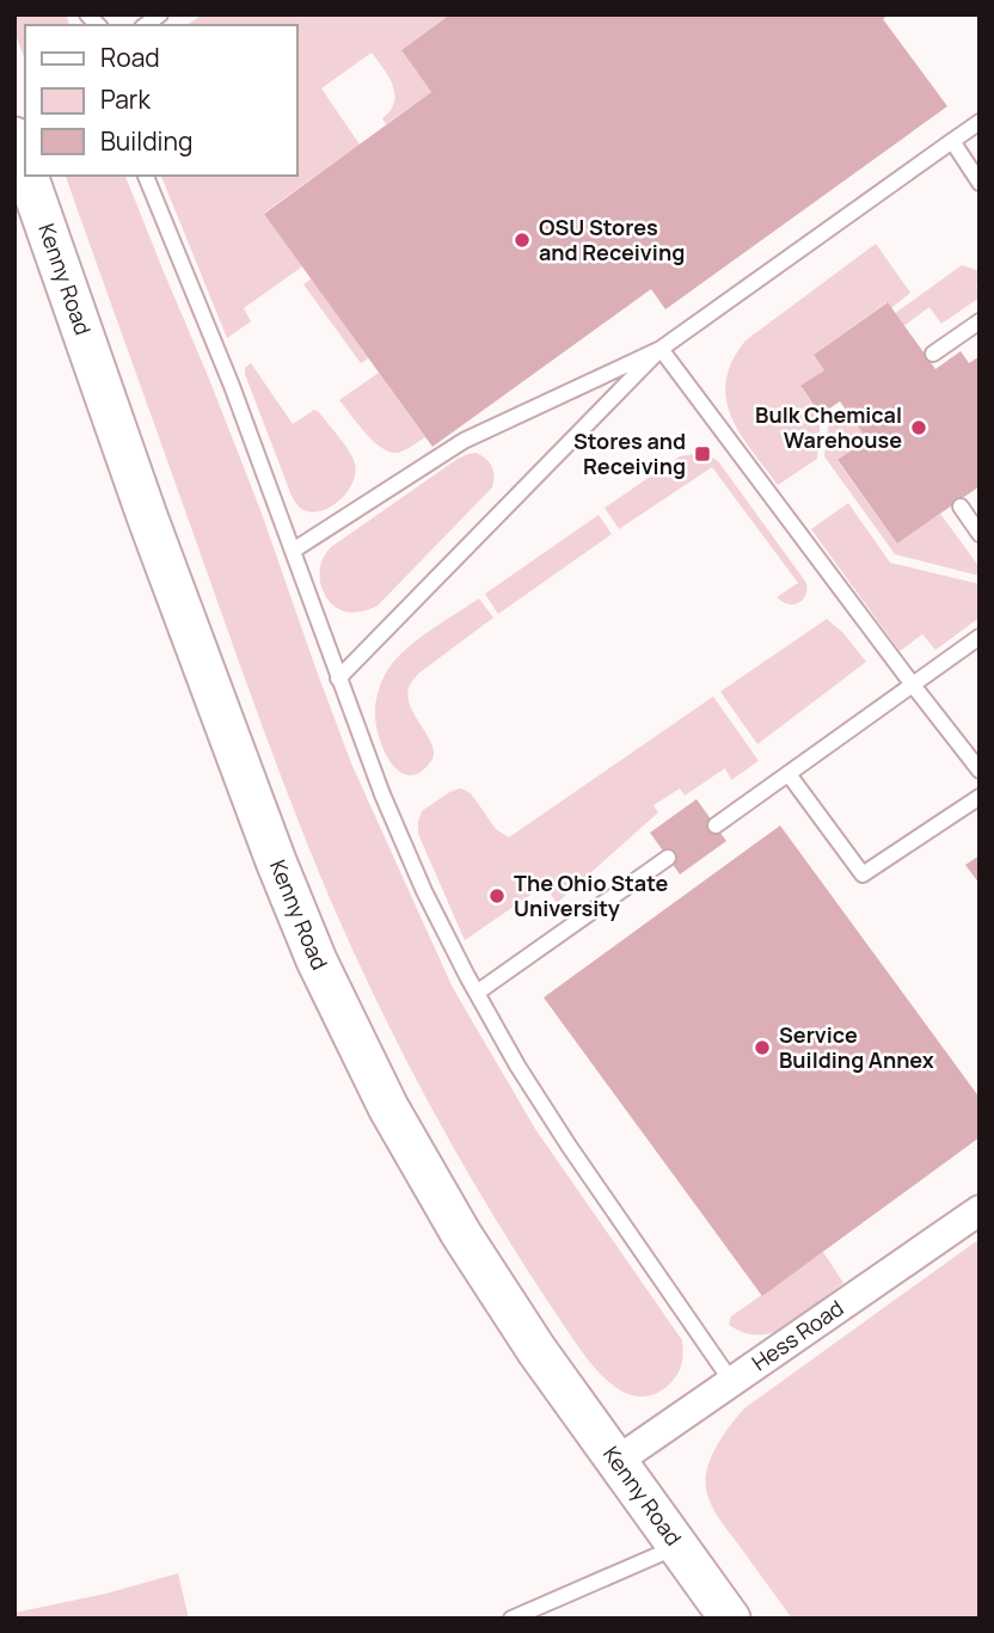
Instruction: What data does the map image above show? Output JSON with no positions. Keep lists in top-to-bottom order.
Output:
{
  "streets": {
    "main road": ["Kenny Road"],
    "street": ["Hess Road"]
  },
  "crossings": [
    ["Kenny Road", "Hess Road"]
  ],
  "places": {
    "other": [
      "OSU Stores and Receiving",
      "Bulk Chemical Warehouse",
      "The Ohio State University",
      "Service Building Annex"
    ],
    "transit": ["Stores and Receiving"]
  },
  "legend": ["Road", "Park", "Building"]
}
